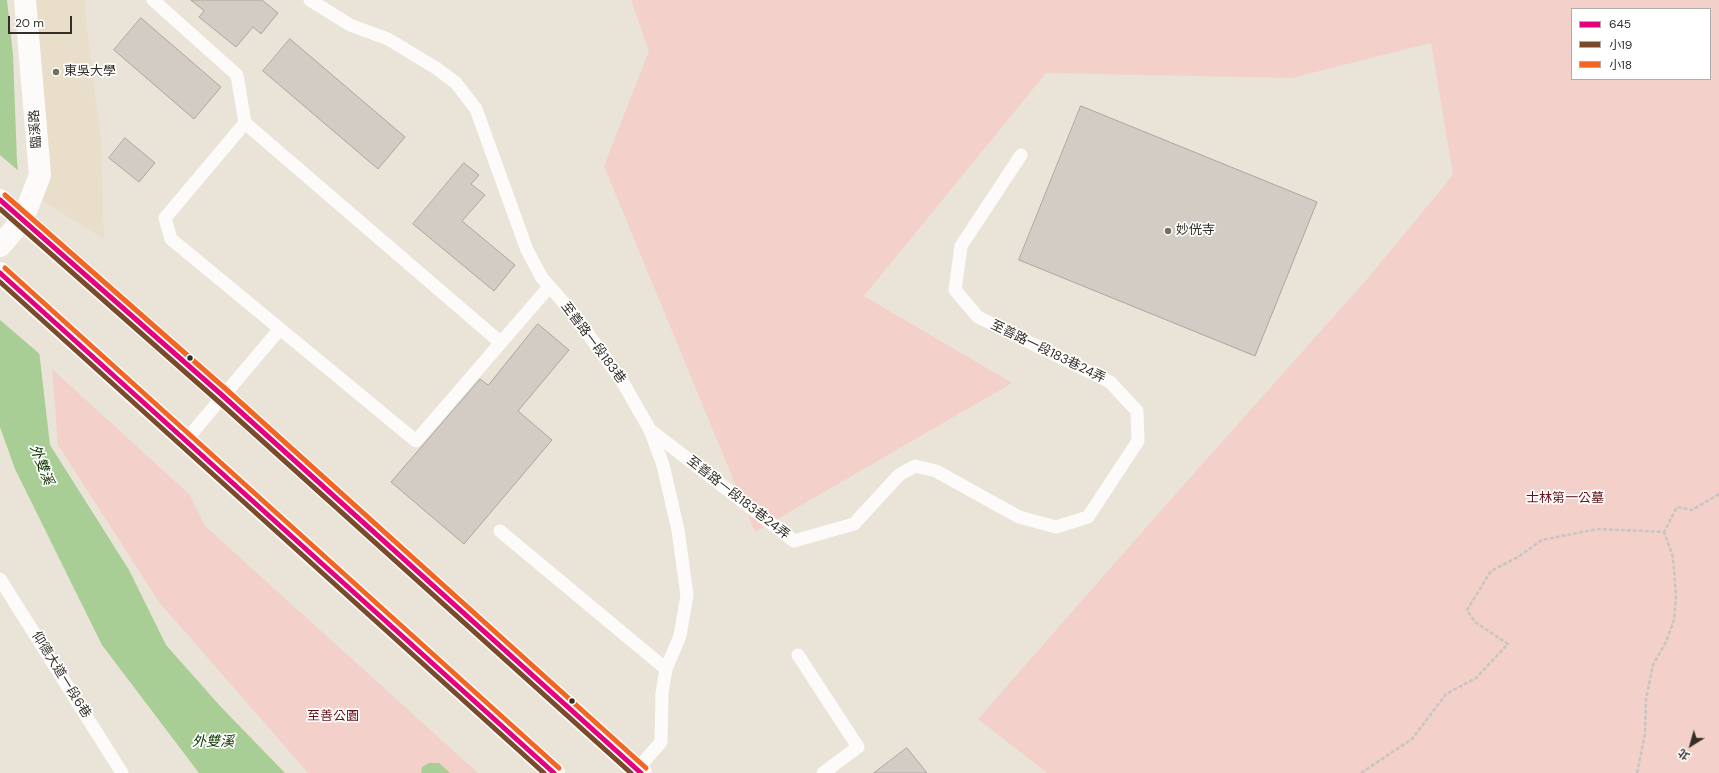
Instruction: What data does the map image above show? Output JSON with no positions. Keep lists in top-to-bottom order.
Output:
{
  "streets": {
    "main road": ["臨溪路"],
    "lane": ["至善路一段183巷", "至善路一段183巷24弄", "仰德大道一段6巷"]
  },
  "crossings": [
    ["至善路一段183巷", "至善路一段183巷24弄"]
  ],
  "water": ["外雙溪"],
  "parks": ["士林第一公墓", "至善公園"],
  "places": ["東吳大學", "妙侊寺"],
  "lines": ["transit line 小18", "transit line 645", "transit line 小19"],
  "legend": ["645", "小19", "小18"],
  "scale_bar": "20 m",
  "north": "bottom left"
}
